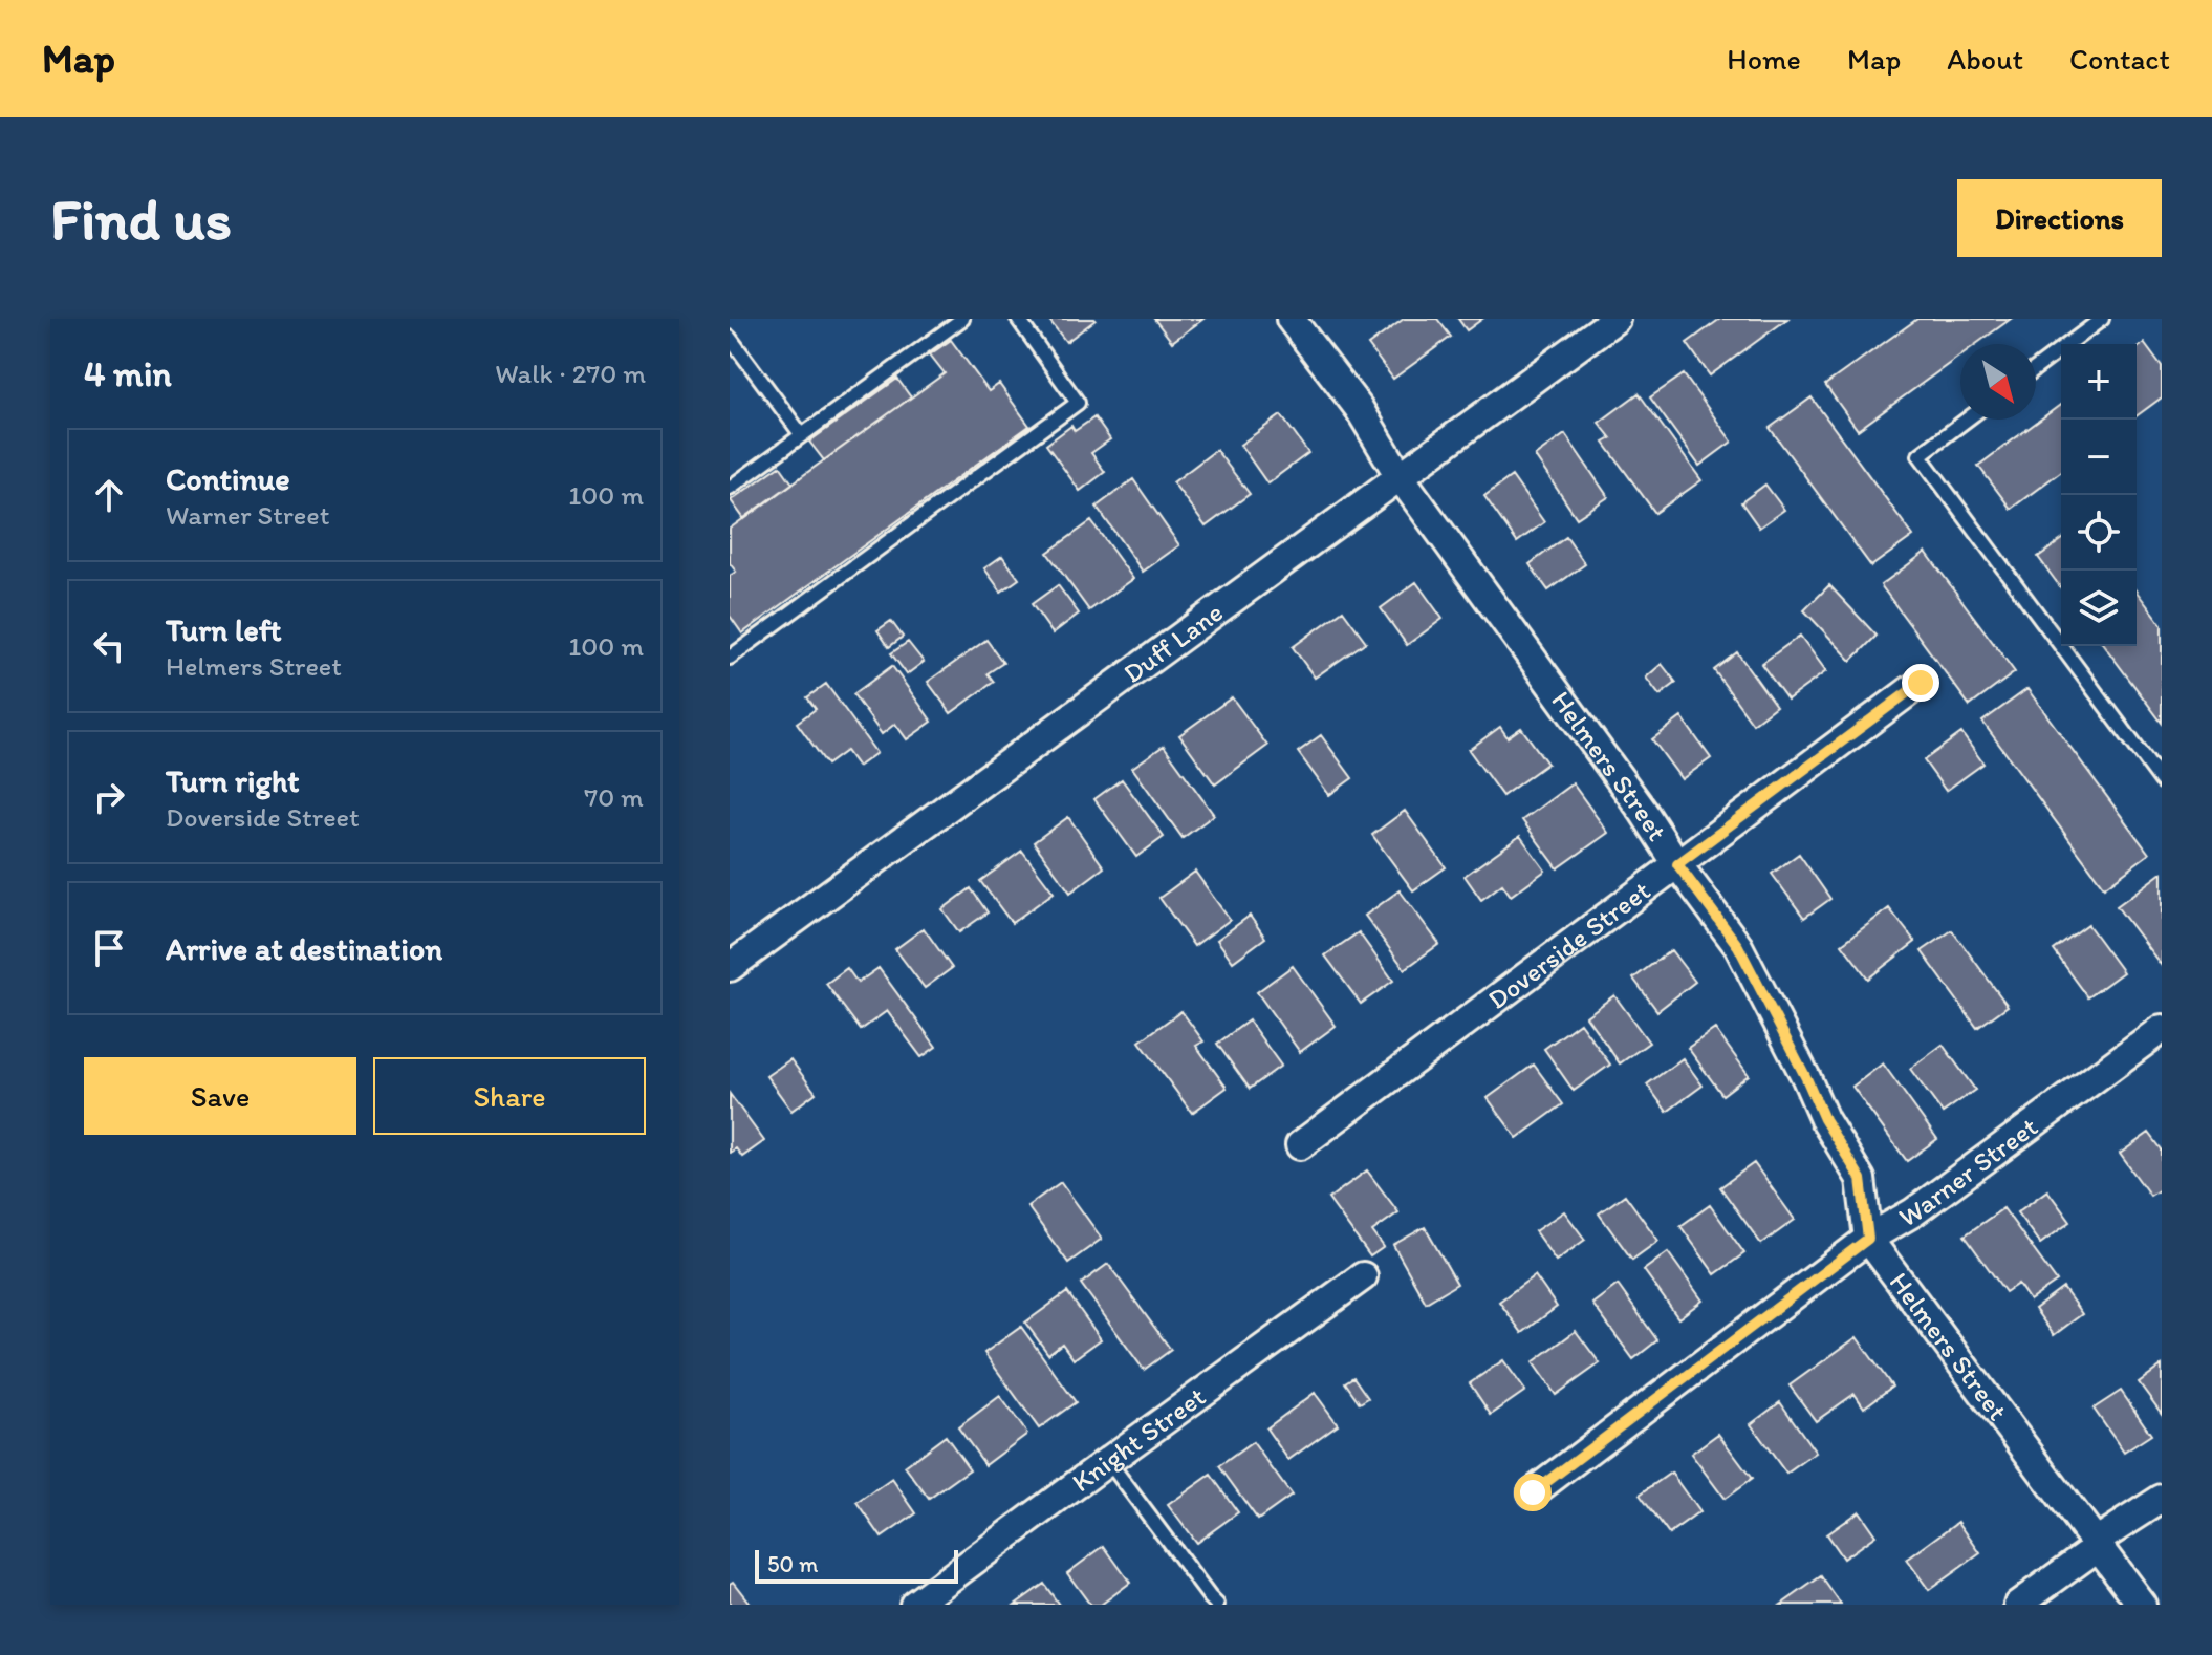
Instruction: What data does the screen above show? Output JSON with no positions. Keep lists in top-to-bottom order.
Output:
{
  "streets": {
    "street": [
      "Duff Lane",
      "Helmers Street",
      "Doverside Street",
      "Warner Street",
      "Knight Street"
    ]
  },
  "crossings": [
    ["Duff Lane", "Helmers Street"],
    ["Helmers Street", "Doverside Street"],
    ["Helmers Street", "Warner Street"]
  ],
  "scale_bar": "50 m",
  "north": "bottom right",
  "page": {
    "header": "Map",
    "nav": [
      "Home",
      "Map",
      "About",
      "Contact"
    ],
    "buttons": [
      "Directions",
      ["Save", "Share"]
    ],
    "title": "Find us",
    "heading": ["4 min", "Walk · 270 m"],
    "map_buttons": ["+", "−"],
    "list": [
      ["Continue", "Warner Street", "100 m"],
      ["Turn left", "Helmers Street", "100 m"],
      ["Turn right", "Doverside Street", "70 m"],
      "Arrive at destination"
    ],
    "scale": "50 m"
  }
}
